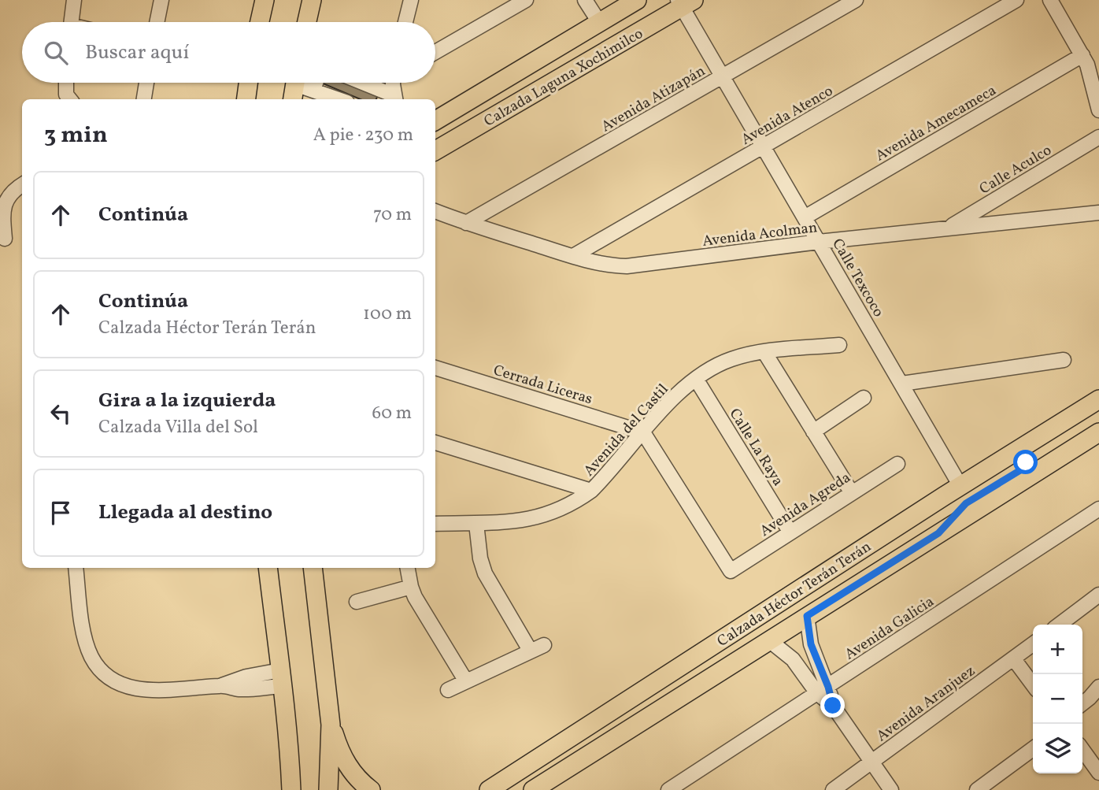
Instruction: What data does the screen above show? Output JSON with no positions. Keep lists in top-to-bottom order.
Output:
{
  "streets": {
    "main road": ["Calzada Laguna Xochimilco", "Calzada Héctor Terán Terán"],
    "street": [
      "Avenida Atizapán",
      "Avenida Atenco",
      "Avenida Amecameca",
      "Calle Aculco",
      "Avenida Acolman",
      "Calle Texcoco",
      "Cerrada Liceras",
      "Avenida del Castil",
      "Calle La Raya",
      "Avenida Agreda",
      "Avenida Galicia",
      "Avenida Aranjuez"
    ]
  },
  "crossings": [
    ["Calzada Laguna Xochimilco", "Calle Texcoco"],
    ["Avenida Atizapán", "Avenida Acolman"],
    ["Avenida Atizapán", "Calle Texcoco"],
    ["Avenida Atenco", "Avenida Acolman"],
    ["Avenida Atenco", "Calle Texcoco"],
    ["Avenida Amecameca", "Calle Texcoco"],
    ["Calle Aculco", "Avenida Acolman"],
    ["Avenida Acolman", "Calle Texcoco"],
    ["Calle Texcoco", "Calzada Héctor Terán Terán"],
    ["Cerrada Liceras", "Avenida del Castil"],
    ["Cerrada Liceras", "Avenida Agreda"],
    ["Avenida del Castil", "Calle La Raya"],
    ["Avenida del Castil", "Avenida Agreda"],
    ["Calle La Raya", "Avenida Agreda"]
  ],
  "page": {
    "search": "Buscar aquí",
    "heading": ["3 min", "A pie · 230 m"],
    "list": [
      ["Continúa", "70 m"],
      ["Continúa", "Calzada Héctor Terán Terán", "100 m"],
      ["Gira a la izquierda", "Calzada Villa del Sol", "60 m"],
      "Llegada al destino"
    ],
    "map_buttons": ["+", "−"]
  }
}
